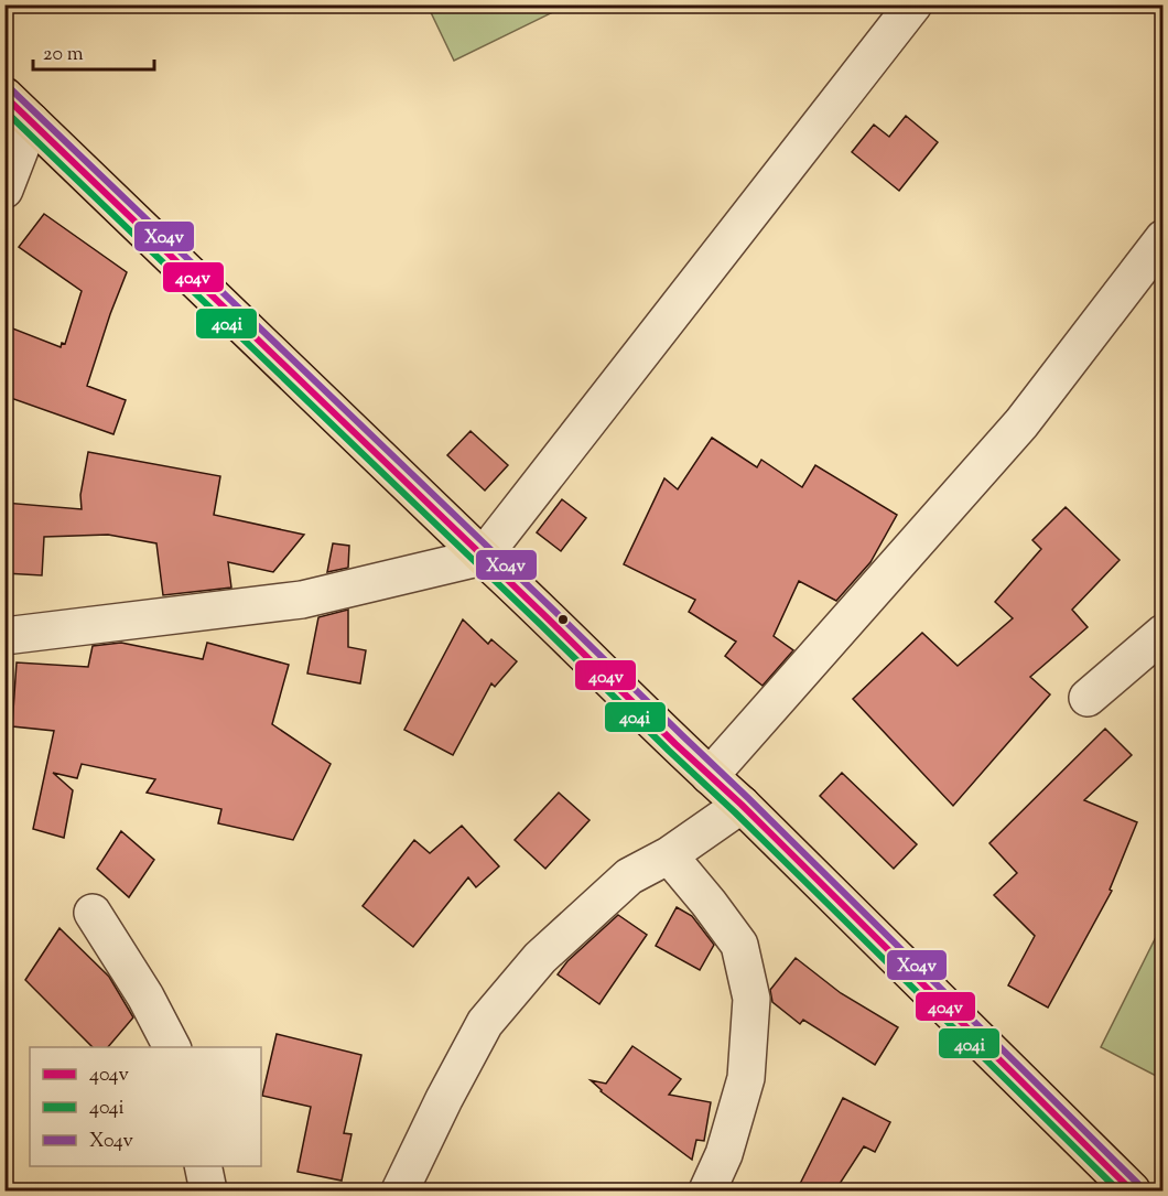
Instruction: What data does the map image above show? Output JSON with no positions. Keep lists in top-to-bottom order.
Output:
{
  "lines": ["transit line X04v", "transit line 404v", "transit line 404i"],
  "legend": ["404v", "404i", "X04v"],
  "scale_bar": "20 m"
}
